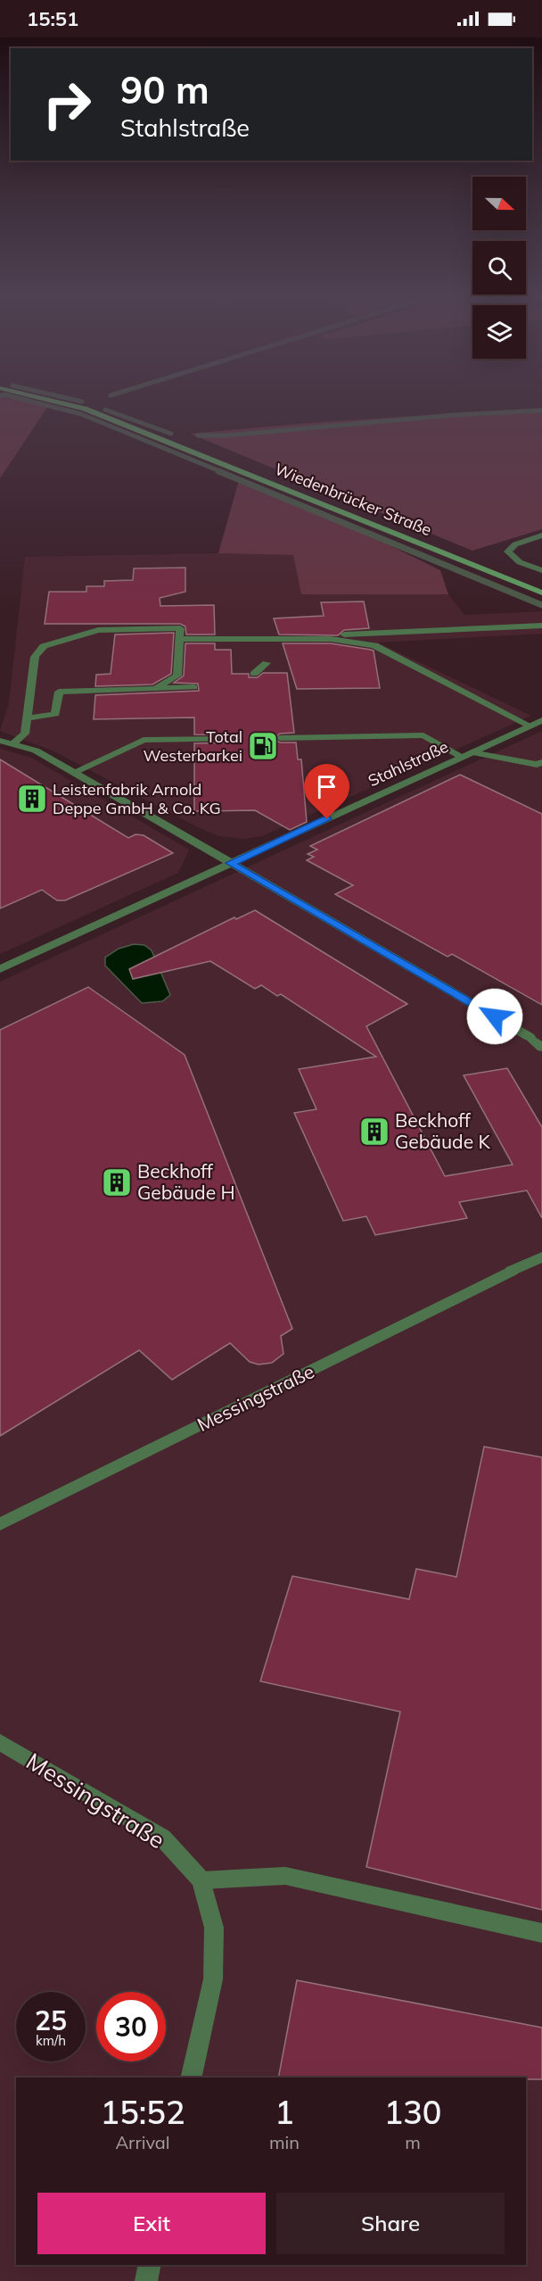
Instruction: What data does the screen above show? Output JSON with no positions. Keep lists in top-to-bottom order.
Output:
{
  "streets": {
    "main road": ["Wiedenbrücker Straße"],
    "street": ["Stahlstraße", "Messingstraße"]
  },
  "places": {
    "fuel station": ["Total Westerbarkei"],
    "building": ["Leistenfabrik Arnold Deppe GmbH & Co. KG", "Beckhoff Gebäude K", "Beckhoff Gebäude H"]
  },
  "north": "right",
  "page": {
    "status": "15:51",
    "turn": ["90 m", "Stahlstraße"],
    "speed": "25 km/h",
    "limit": "30",
    "eta": [
      "15:52",
      "Arrival",
      "1",
      "min",
      "130",
      "m"
    ],
    "buttons": ["Exit", "Share"]
  }
}
